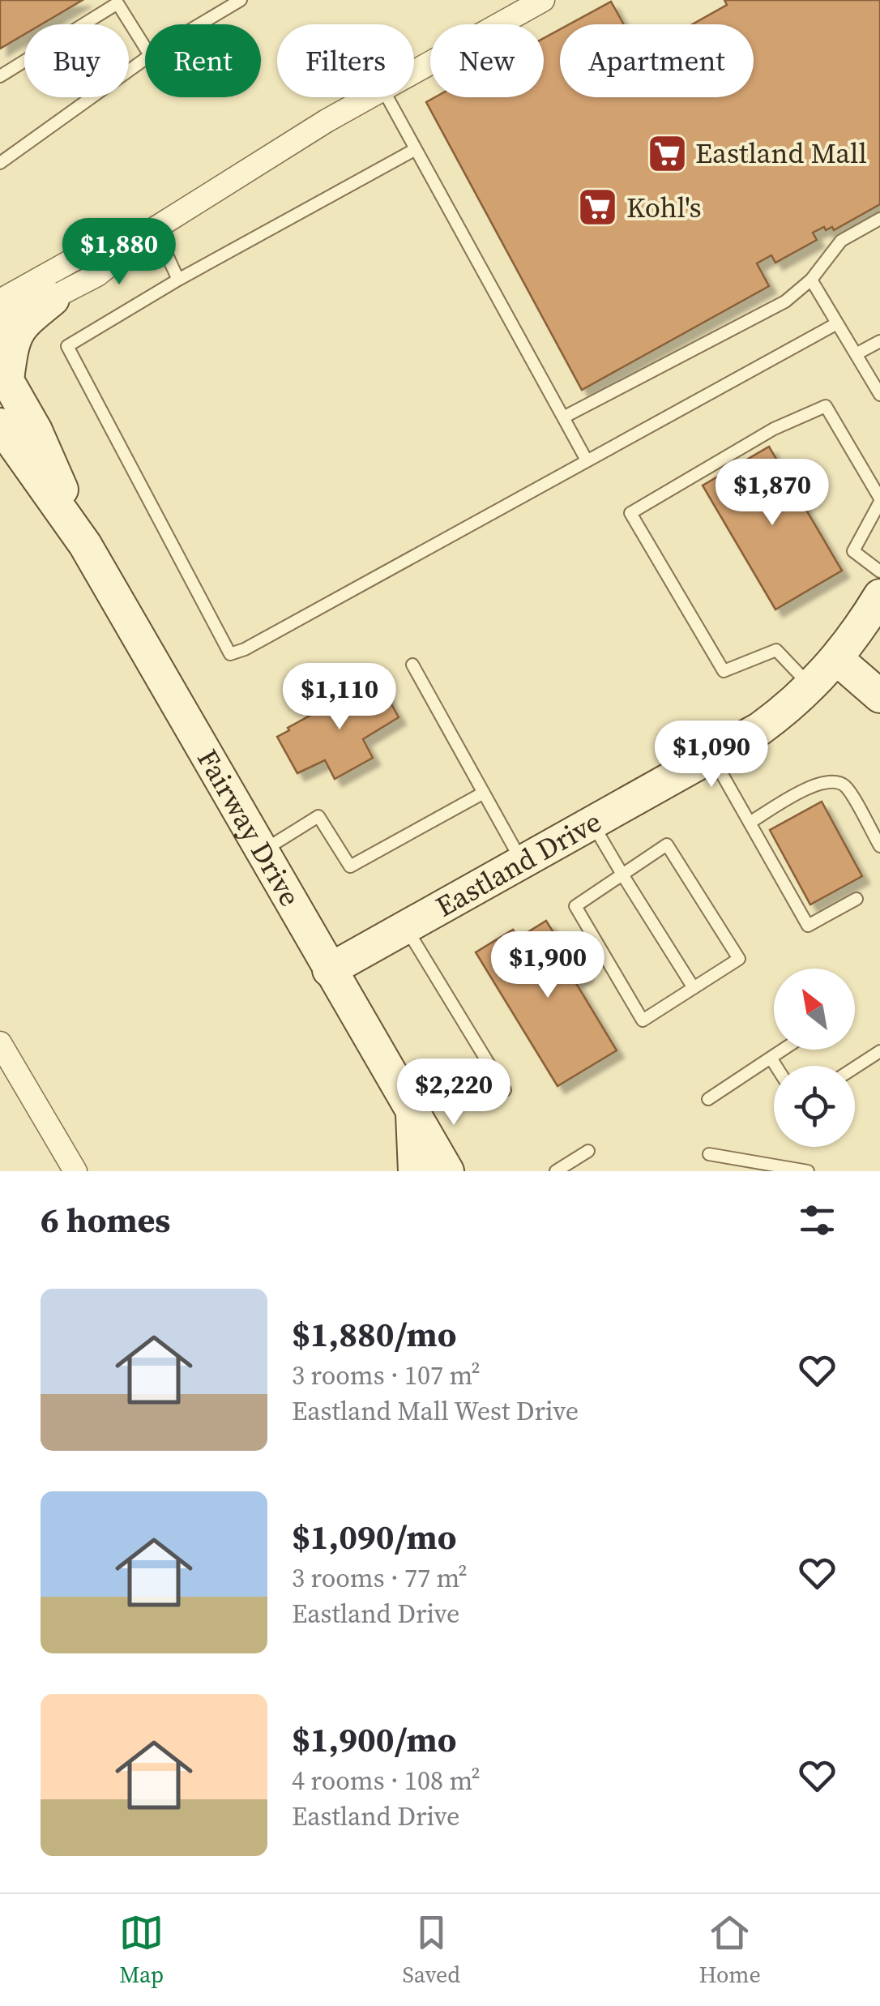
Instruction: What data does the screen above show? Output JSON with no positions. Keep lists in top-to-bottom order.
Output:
{
  "streets": {
    "main road": ["Fairway Drive", "Eastland Drive"]
  },
  "crossings": [
    ["Fairway Drive", "Eastland Drive"]
  ],
  "places": {
    "supermarket": ["Eastland Mall", "Kohl's"]
  },
  "north": "top left",
  "page": {
    "chip": [
      "Buy",
      "Rent",
      "Filters",
      "New",
      "Apartment"
    ],
    "price": [
      "$1,880",
      "$1,870",
      "$1,110",
      "$1,090",
      "$1,900",
      "$2,220"
    ],
    "heading": "6 homes",
    "list": [
      {
        "name": "$1,880/mo",
        "note": "3 rooms · 107 m² · Eastland Mall West Drive"
      },
      {
        "name": "$1,090/mo",
        "note": "3 rooms · 77 m² · Eastland Drive"
      },
      {
        "name": "$1,900/mo",
        "note": "4 rooms · 108 m² · Eastland Drive"
      }
    ],
    "tabs": ["Map", "Saved", "Home"]
  }
}
